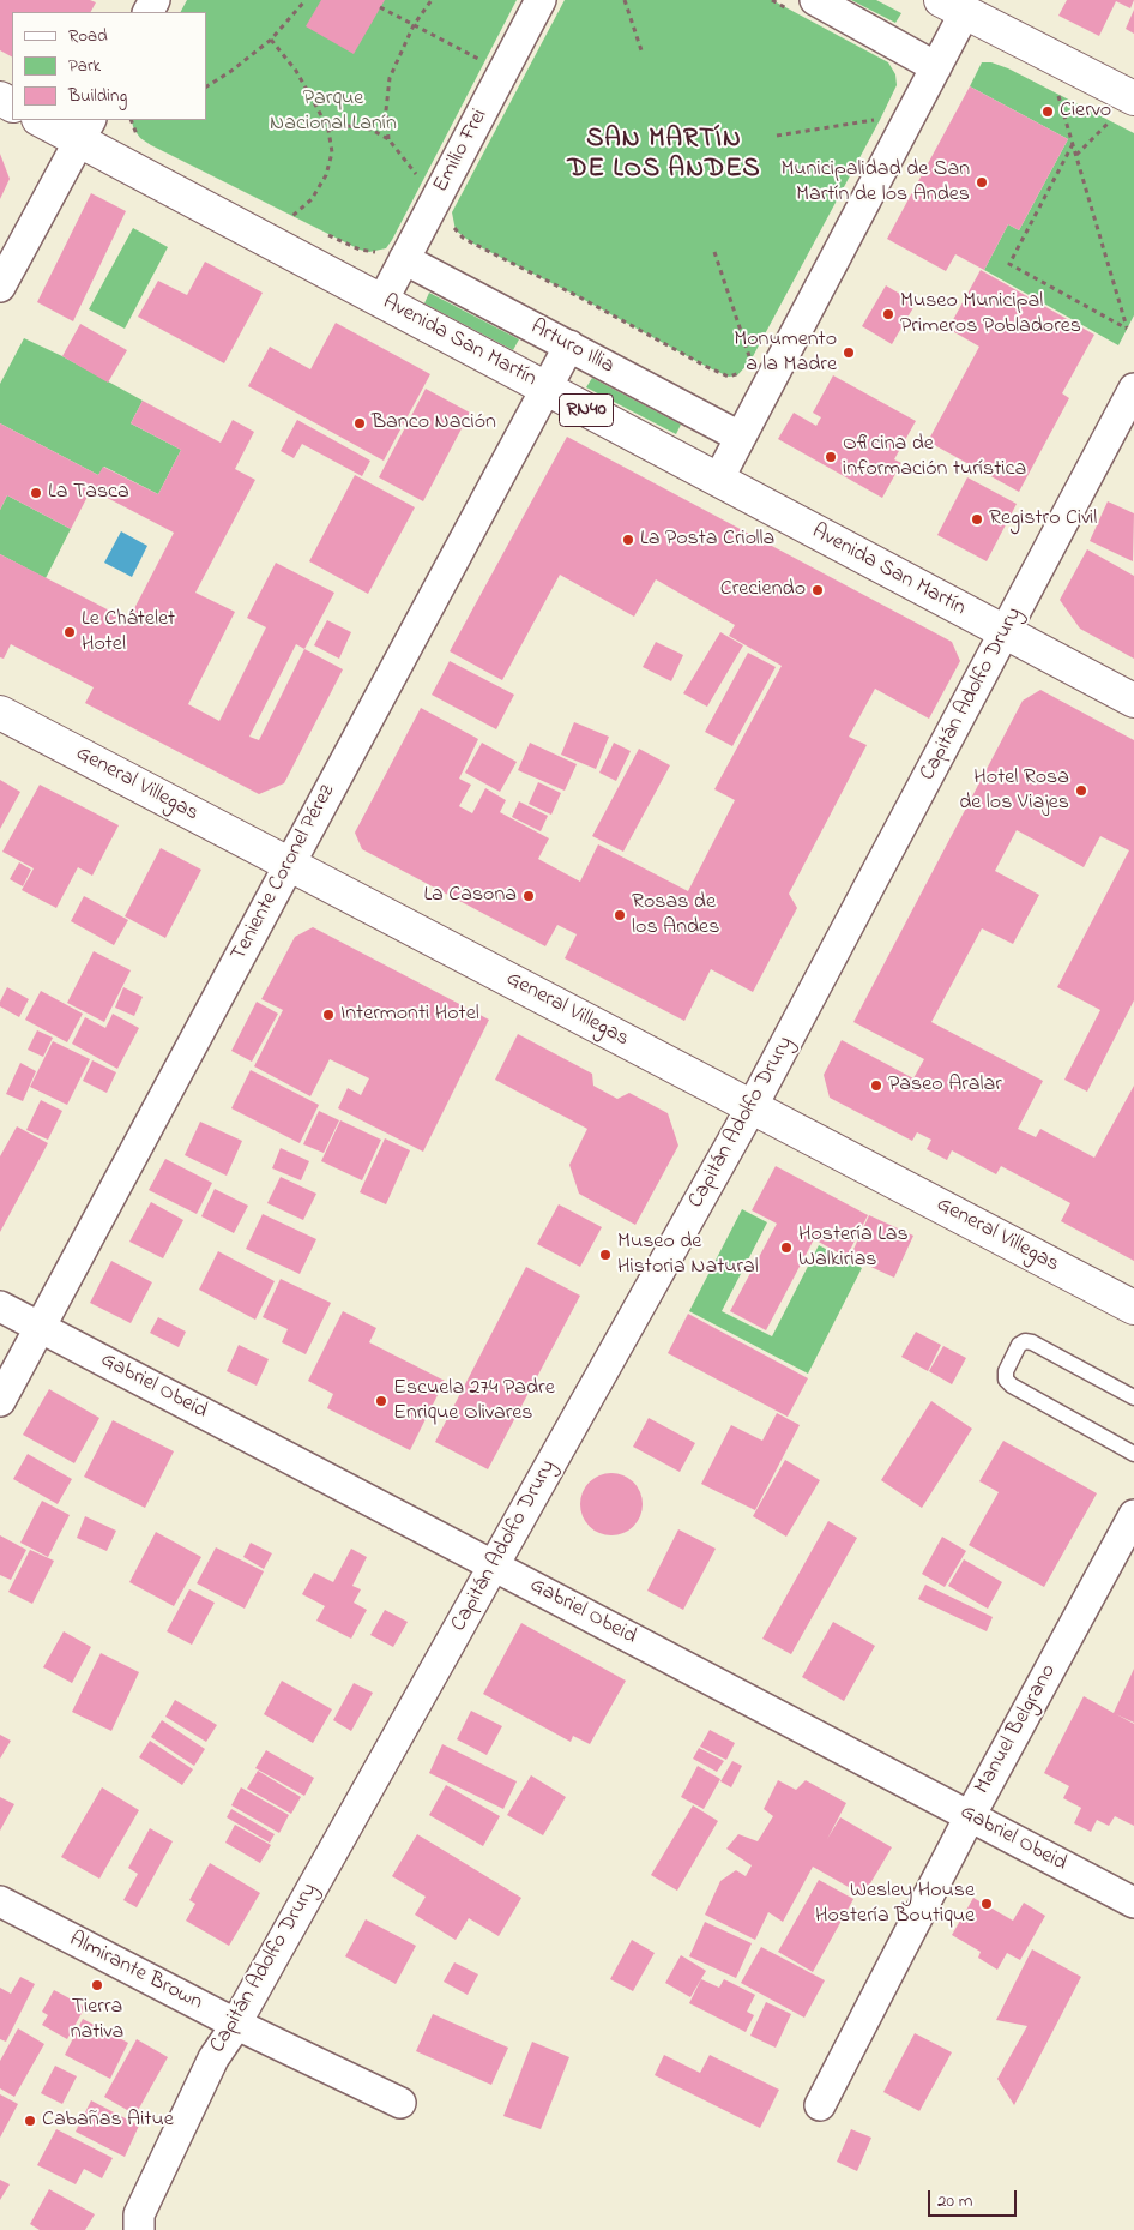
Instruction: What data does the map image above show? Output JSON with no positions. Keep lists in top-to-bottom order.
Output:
{
  "streets": {
    "main road": ["Avenida San Martín", "RN40", "General Villegas"],
    "street": [
      "Emilio Frei",
      "Arturo Illia",
      "Capitán Adolfo Drury",
      "Teniente Coronel Pérez",
      "Gabriel Obeid",
      "Manuel Belgrano",
      "Almirante Brown"
    ]
  },
  "crossings": [
    ["Emilio Frei", "Avenida San Martín"],
    ["Emilio Frei", "Arturo Illia"],
    ["Avenida San Martín", "Capitán Adolfo Drury"],
    ["Avenida San Martín", "Teniente Coronel Pérez"],
    ["Arturo Illia", "Teniente Coronel Pérez"],
    ["Capitán Adolfo Drury", "General Villegas"],
    ["Capitán Adolfo Drury", "Gabriel Obeid"],
    ["Capitán Adolfo Drury", "Almirante Brown"],
    ["General Villegas", "Teniente Coronel Pérez"],
    ["Teniente Coronel Pérez", "Gabriel Obeid"],
    ["Gabriel Obeid", "Manuel Belgrano"]
  ],
  "districts": ["SAN MARTÍN DE LOS ANDES"],
  "parks": ["Parque Nacional Lanín"],
  "places": [
    "Ciervo",
    "Municipalidad de San Martín de los Andes",
    "Museo Municipal Primeros Pobladores",
    "Monumento a la Madre",
    "Banco Nación",
    "Oficina de información turística",
    "La Tasca",
    "Registro Civil",
    "La Posta Criolla",
    "Creciendo",
    "Le Chátelet Hotel",
    "Hotel Rosa de los Viajes",
    "La Casona",
    "Rosas de los Andes",
    "Intermonti Hotel",
    "Paseo Aralar",
    "Hostería Las Walkirias",
    "Museo de Historia Natural",
    "Escuela 274 Padre Enrique Olivares",
    "Wesley House Hostería Boutique",
    "Tierra nativa",
    "Cabañas Aitue"
  ],
  "legend": ["Road", "Park", "Building"],
  "scale_bar": "20 m"
}
